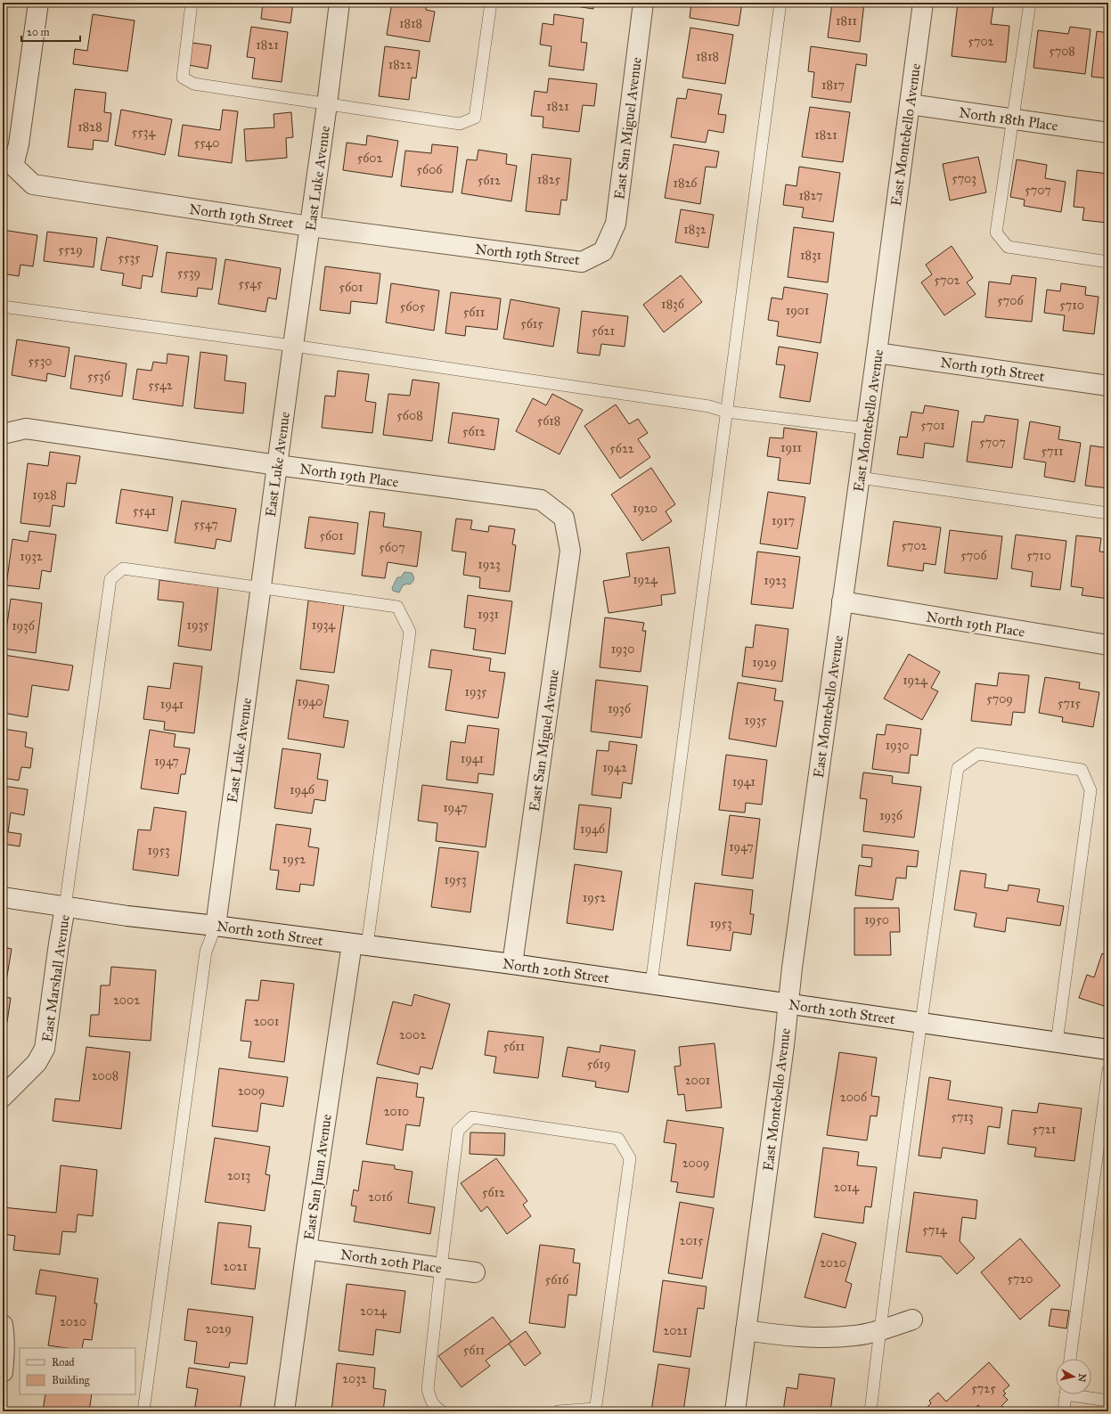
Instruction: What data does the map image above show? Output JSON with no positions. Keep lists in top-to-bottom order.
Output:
{
  "streets": {
    "street": [
      "North 18th Place",
      "East San Miguel Avenue",
      "East Montebello Avenue",
      "East Luke Avenue",
      "North 19th Street",
      "North 19th Place",
      "North 20th Street",
      "East Marshall Avenue",
      "East San Juan Avenue",
      "North 20th Place"
    ]
  },
  "crossings": [
    ["North 18th Place", "East Montebello Avenue"],
    ["East San Miguel Avenue", "North 19th Street"],
    ["East San Miguel Avenue", "North 19th Place"],
    ["East San Miguel Avenue", "North 20th Street"],
    ["East Montebello Avenue", "North 19th Street"],
    ["East Montebello Avenue", "North 19th Place"],
    ["East Montebello Avenue", "North 20th Street"],
    ["East Luke Avenue", "North 19th Street"],
    ["East Luke Avenue", "North 19th Place"],
    ["East Luke Avenue", "North 20th Street"],
    ["North 20th Street", "East Marshall Avenue"],
    ["North 20th Street", "East San Juan Avenue"],
    ["East San Juan Avenue", "North 20th Place"]
  ],
  "house_numbers": [
    "1811",
    "1818",
    "5702",
    "1821",
    "5708",
    "1818",
    "1822",
    "1817",
    "1821",
    "1828",
    "5534",
    "1821",
    "5540",
    "5602",
    "5606",
    "5703",
    "1825",
    "5612",
    "1826",
    "5707",
    "1827",
    "1832",
    "5529",
    "1831",
    "5535",
    "5539",
    "5702",
    "5545",
    "5601",
    "5706",
    "1836",
    "5710",
    "5605",
    "1901",
    "5611",
    "5615",
    "5621",
    "5530",
    "5536",
    "5542",
    "5608",
    "5618",
    "5701",
    "5612",
    "5707",
    "1911",
    "5622",
    "5711",
    "1928",
    "1920",
    "5541",
    "1917",
    "5547",
    "5601",
    "5702",
    "5607",
    "5706",
    "5710",
    "1932",
    "1923",
    "1924",
    "1923",
    "1931",
    "1935",
    "1934",
    "1936",
    "1930",
    "1929",
    "1924",
    "1935",
    "5709",
    "1940",
    "5715",
    "1941",
    "1936",
    "1935",
    "1930",
    "1941",
    "1947",
    "1942",
    "1941",
    "1946",
    "1947",
    "1936",
    "1946",
    "1947",
    "1953",
    "1952",
    "1953",
    "1952",
    "1950",
    "1953",
    "2002",
    "2001",
    "2002",
    "5611",
    "5619",
    "2008",
    "2001",
    "2009",
    "2006",
    "2010",
    "5713",
    "5721",
    "2009",
    "2013",
    "2014",
    "5612",
    "2016",
    "5714",
    "2015",
    "2020",
    "2021",
    "5720",
    "5616",
    "2024",
    "2020",
    "2029",
    "2021",
    "5611",
    "2032",
    "5725"
  ],
  "legend": ["Road", "Building"],
  "scale_bar": "20 m",
  "north": "right"
}
